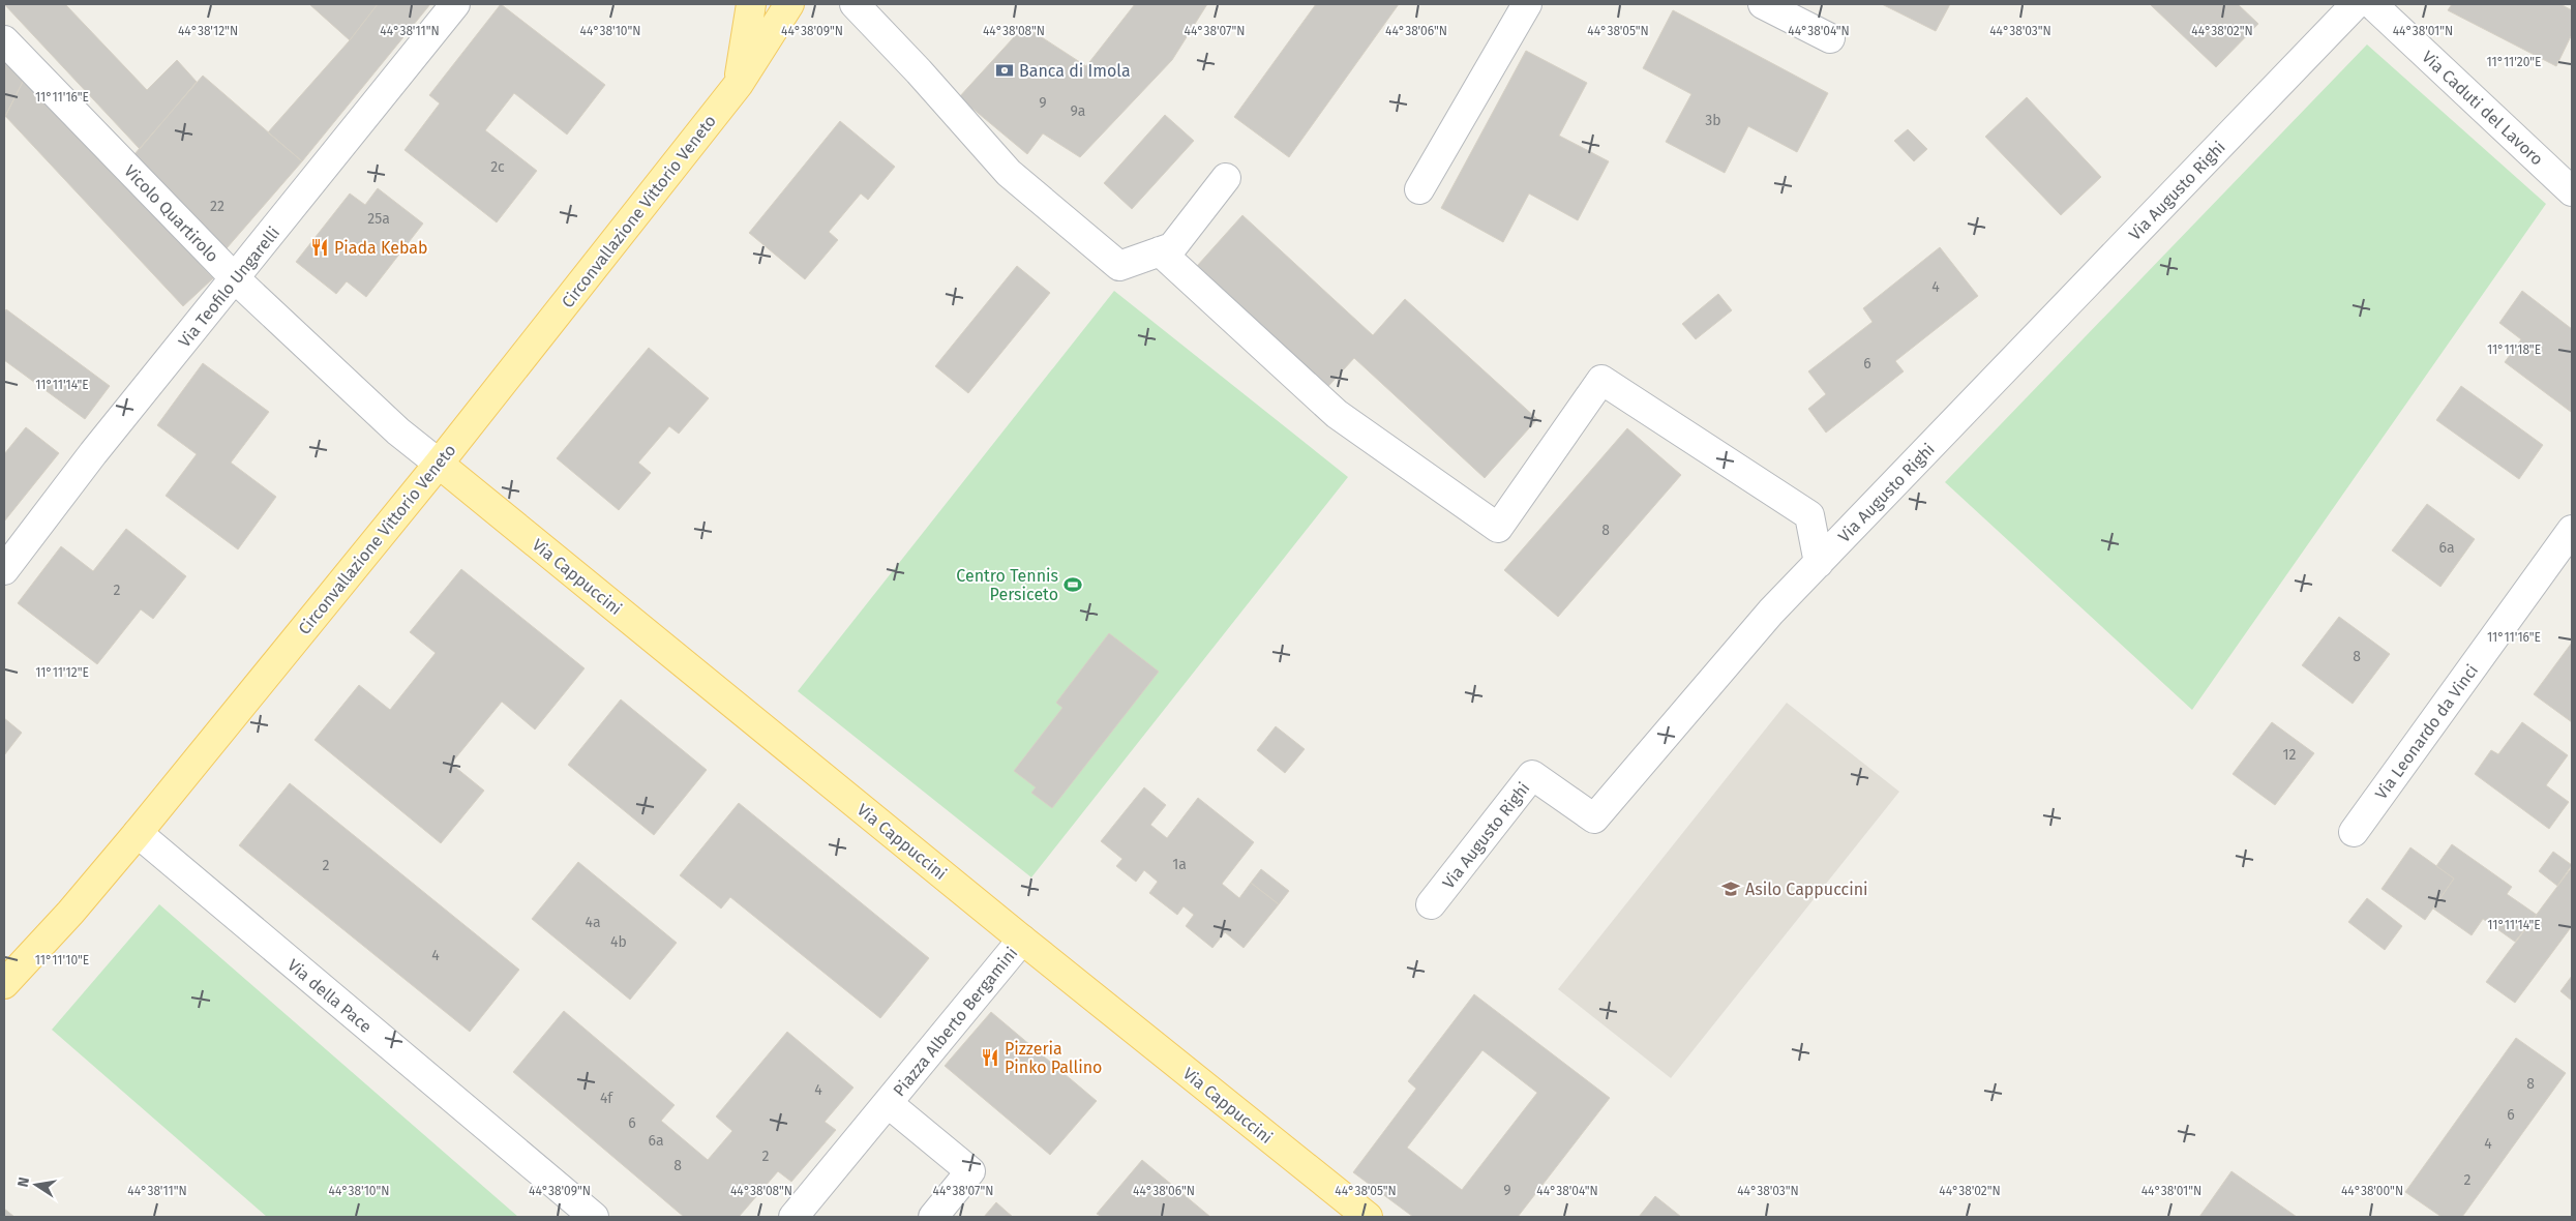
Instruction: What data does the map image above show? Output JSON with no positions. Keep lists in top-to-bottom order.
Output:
{
  "streets": {
    "main road": ["Circonvallazione Vittorio Veneto", "Via Cappuccini"],
    "street": [
      "Via Caduti del Lavoro",
      "Via Augusto Righi",
      "Vicolo Quartirolo",
      "Via Teofilo Ungarelli",
      "Via Leonardo da Vinci",
      "Via della Pace",
      "Piazza Alberto Bergamini"
    ]
  },
  "crossings": [
    ["Circonvallazione Vittorio Veneto", "Vicolo Quartirolo"],
    ["Circonvallazione Vittorio Veneto", "Via Cappuccini"],
    ["Circonvallazione Vittorio Veneto", "Via della Pace"],
    ["Vicolo Quartirolo", "Via Teofilo Ungarelli"],
    ["Vicolo Quartirolo", "Via Cappuccini"],
    ["Via Cappuccini", "Piazza Alberto Bergamini"]
  ],
  "places": {
    "bank": ["Banca di Imola"],
    "restaurant": ["Piada Kebab", "Pizzeria Pinko Pallino"],
    "sports": ["Centro Tennis Persiceto"],
    "school or university": ["Asilo Cappuccini"]
  },
  "house_numbers": [
    "9",
    "9a",
    "3b",
    "2c",
    "22",
    "25a",
    "4",
    "6",
    "8",
    "6a",
    "2",
    "8",
    "12",
    "1a",
    "2",
    "4a",
    "4b",
    "4",
    "8",
    "4",
    "4f",
    "6",
    "6",
    "6a",
    "4",
    "2",
    "8",
    "2",
    "9"
  ],
  "north": "left",
  "coordinates": [
    "44°38'12\"N",
    "44°38'11\"N",
    "44°38'10\"N",
    "44°38'09\"N",
    "44°38'08\"N",
    "44°38'07\"N",
    "44°38'06\"N",
    "44°38'05\"N",
    "44°38'04\"N",
    "44°38'03\"N",
    "44°38'02\"N",
    "44°38'01\"N",
    "11°11'20\"E",
    "11°11'16\"E",
    "11°11'18\"E",
    "11°11'14\"E",
    "11°11'12\"E",
    "11°11'10\"E",
    "44°38'00\"N"
  ]
}
